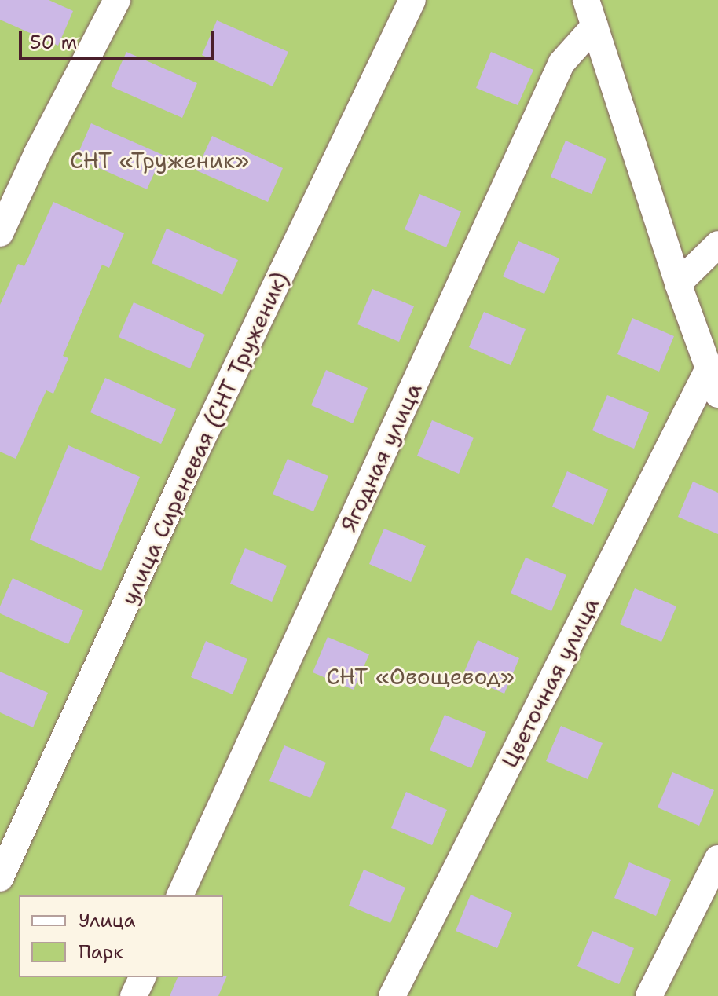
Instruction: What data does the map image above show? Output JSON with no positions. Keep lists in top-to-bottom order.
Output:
{
  "streets": {
    "street": ["улица Сиреневая (СНТ Труженик)", "Ягодная улица", "Цветочная улица"]
  },
  "parks": ["СНТ «Труженик»", "СНТ «Овощевод»"],
  "legend": ["Улица", "Парк"],
  "scale_bar": "50 m"
}
